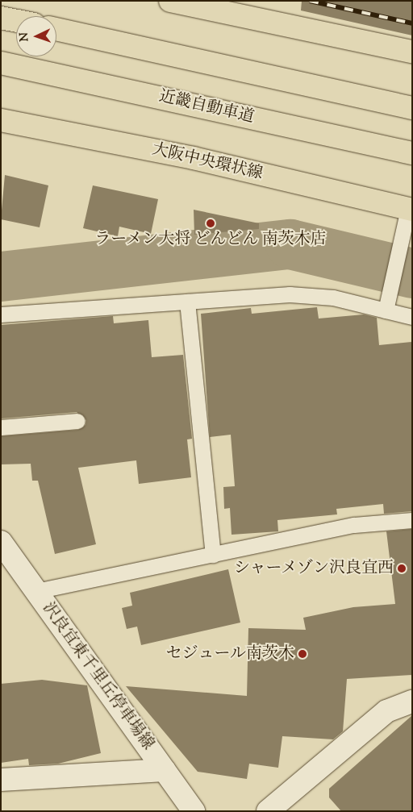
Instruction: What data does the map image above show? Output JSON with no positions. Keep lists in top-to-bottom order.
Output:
{
  "streets": {
    "main road": ["近畿自動車道", "大阪中央環状線"],
    "street": ["沢良宜東千里丘停車場線"]
  },
  "places": ["ラーメン大将 どんどん 南茨木店", "シャーメゾン沢良宜西", "セジュール南茨木"],
  "north": "left"
}
